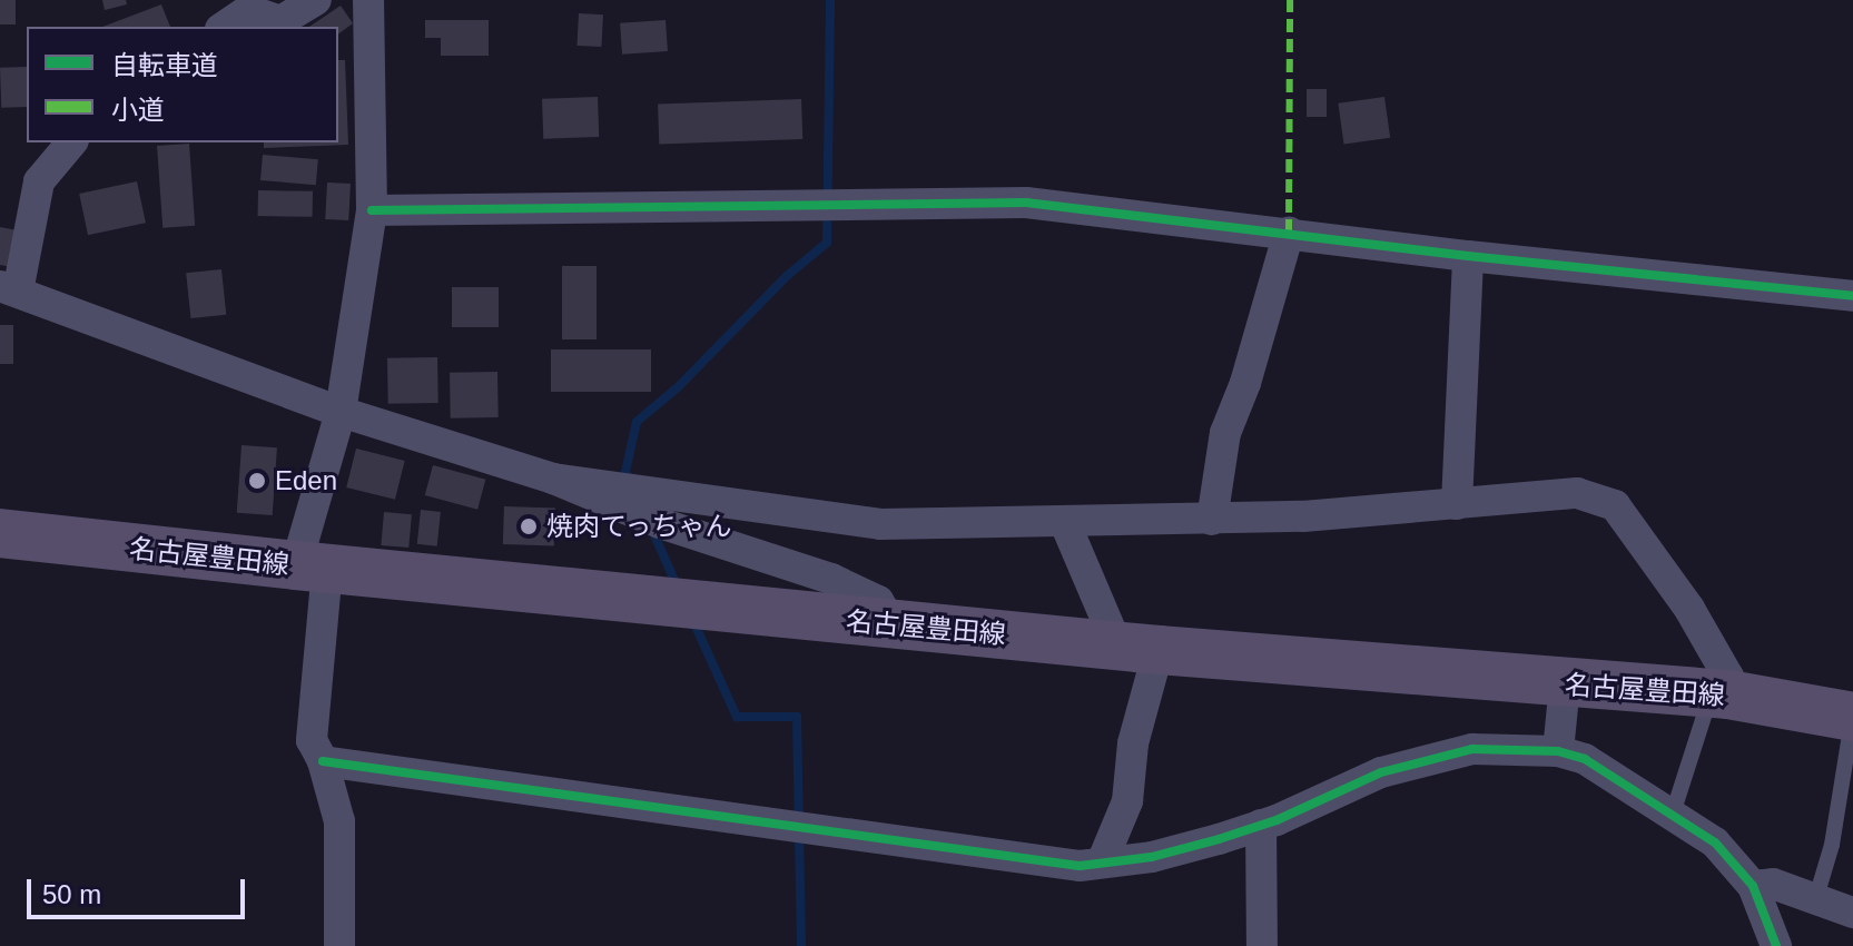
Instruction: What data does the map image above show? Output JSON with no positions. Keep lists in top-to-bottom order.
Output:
{
  "streets": {
    "main road": ["名古屋豊田線"]
  },
  "places": ["Eden", "焼肉てっちゃん"],
  "legend": ["自転車道", "小道"],
  "scale_bar": "50 m"
}
